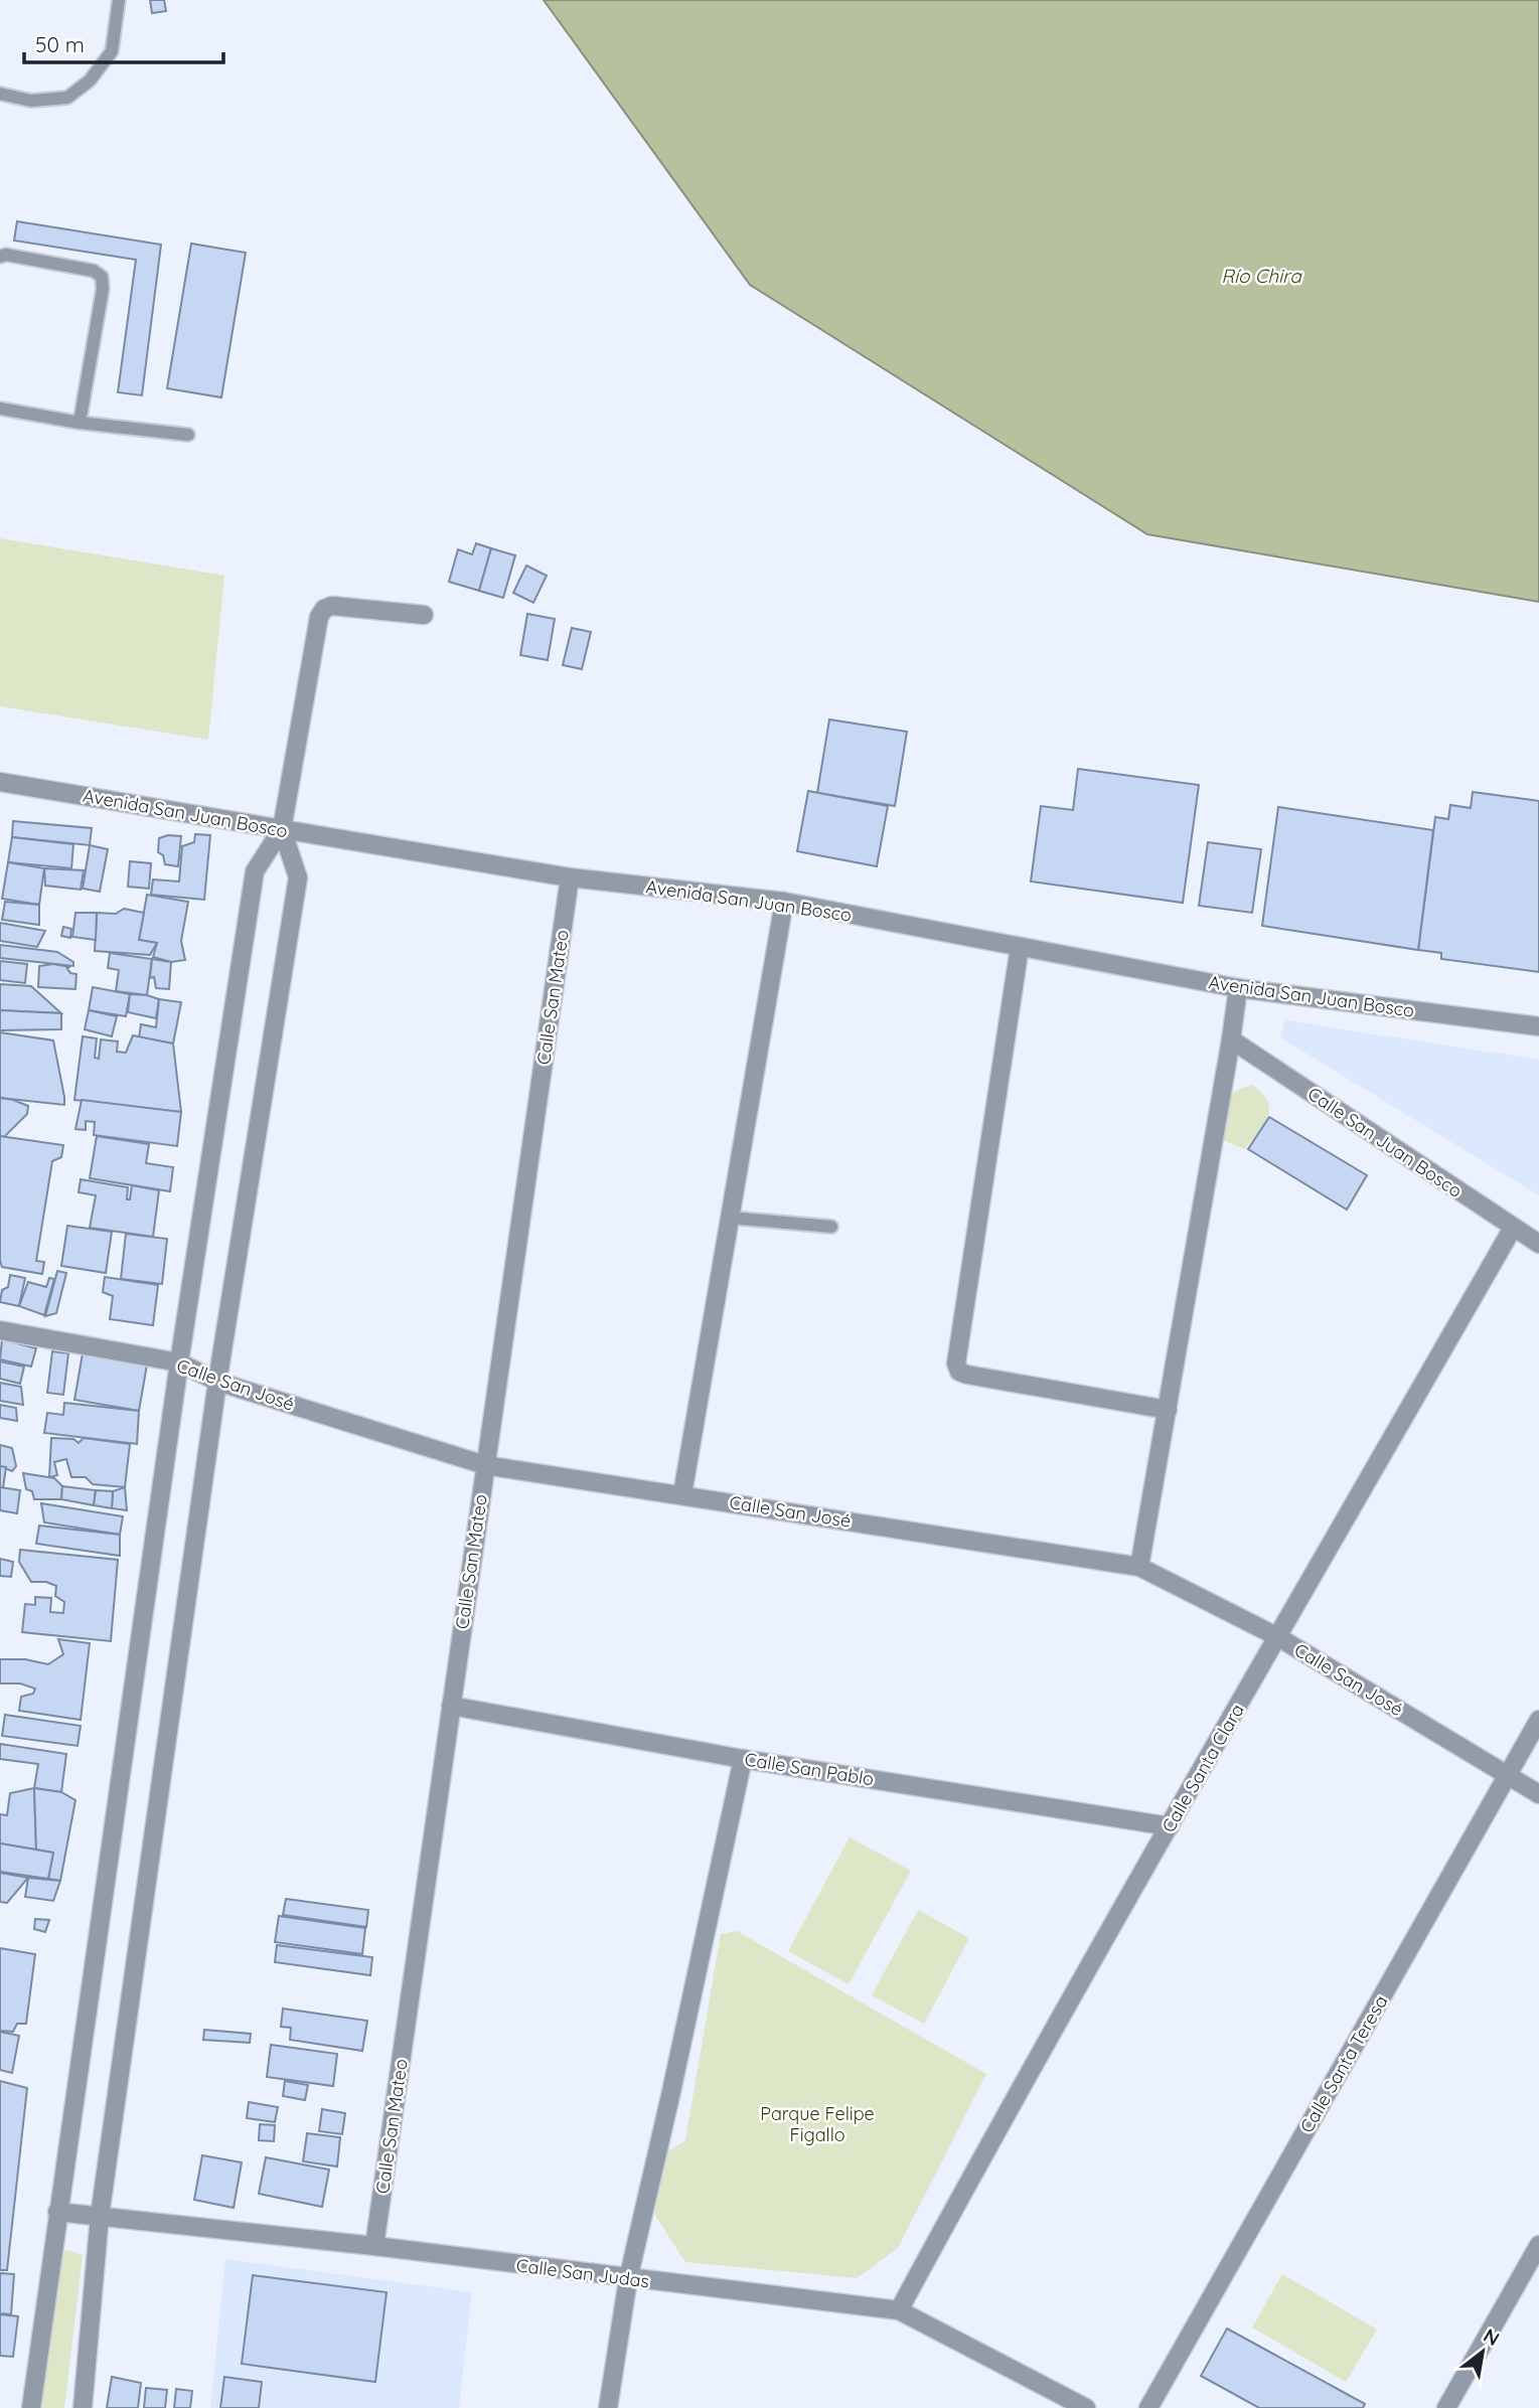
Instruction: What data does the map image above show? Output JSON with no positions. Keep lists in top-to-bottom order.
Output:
{
  "streets": {
    "street": [
      "Avenida San Juan Bosco",
      "Calle San Mateo",
      "Calle San Juan Bosco",
      "Calle San José",
      "Calle Santa Clara",
      "Calle San Pablo",
      "Calle Santa Teresa",
      "Calle San Judas"
    ]
  },
  "crossings": [
    ["Avenida San Juan Bosco", "Calle San Mateo"],
    ["Calle San Mateo", "Calle San José"],
    ["Calle San Mateo", "Calle San Pablo"],
    ["Calle San Mateo", "Calle San Judas"],
    ["Calle San Juan Bosco", "Calle Santa Clara"],
    ["Calle San José", "Calle Santa Clara"],
    ["Calle San José", "Calle Santa Teresa"],
    ["Calle Santa Clara", "Calle San Pablo"],
    ["Calle Santa Clara", "Calle San Judas"]
  ],
  "water": ["Río Chira"],
  "parks": ["Parque Felipe Figallo"],
  "scale_bar": "50 m",
  "north": "top right"
}
